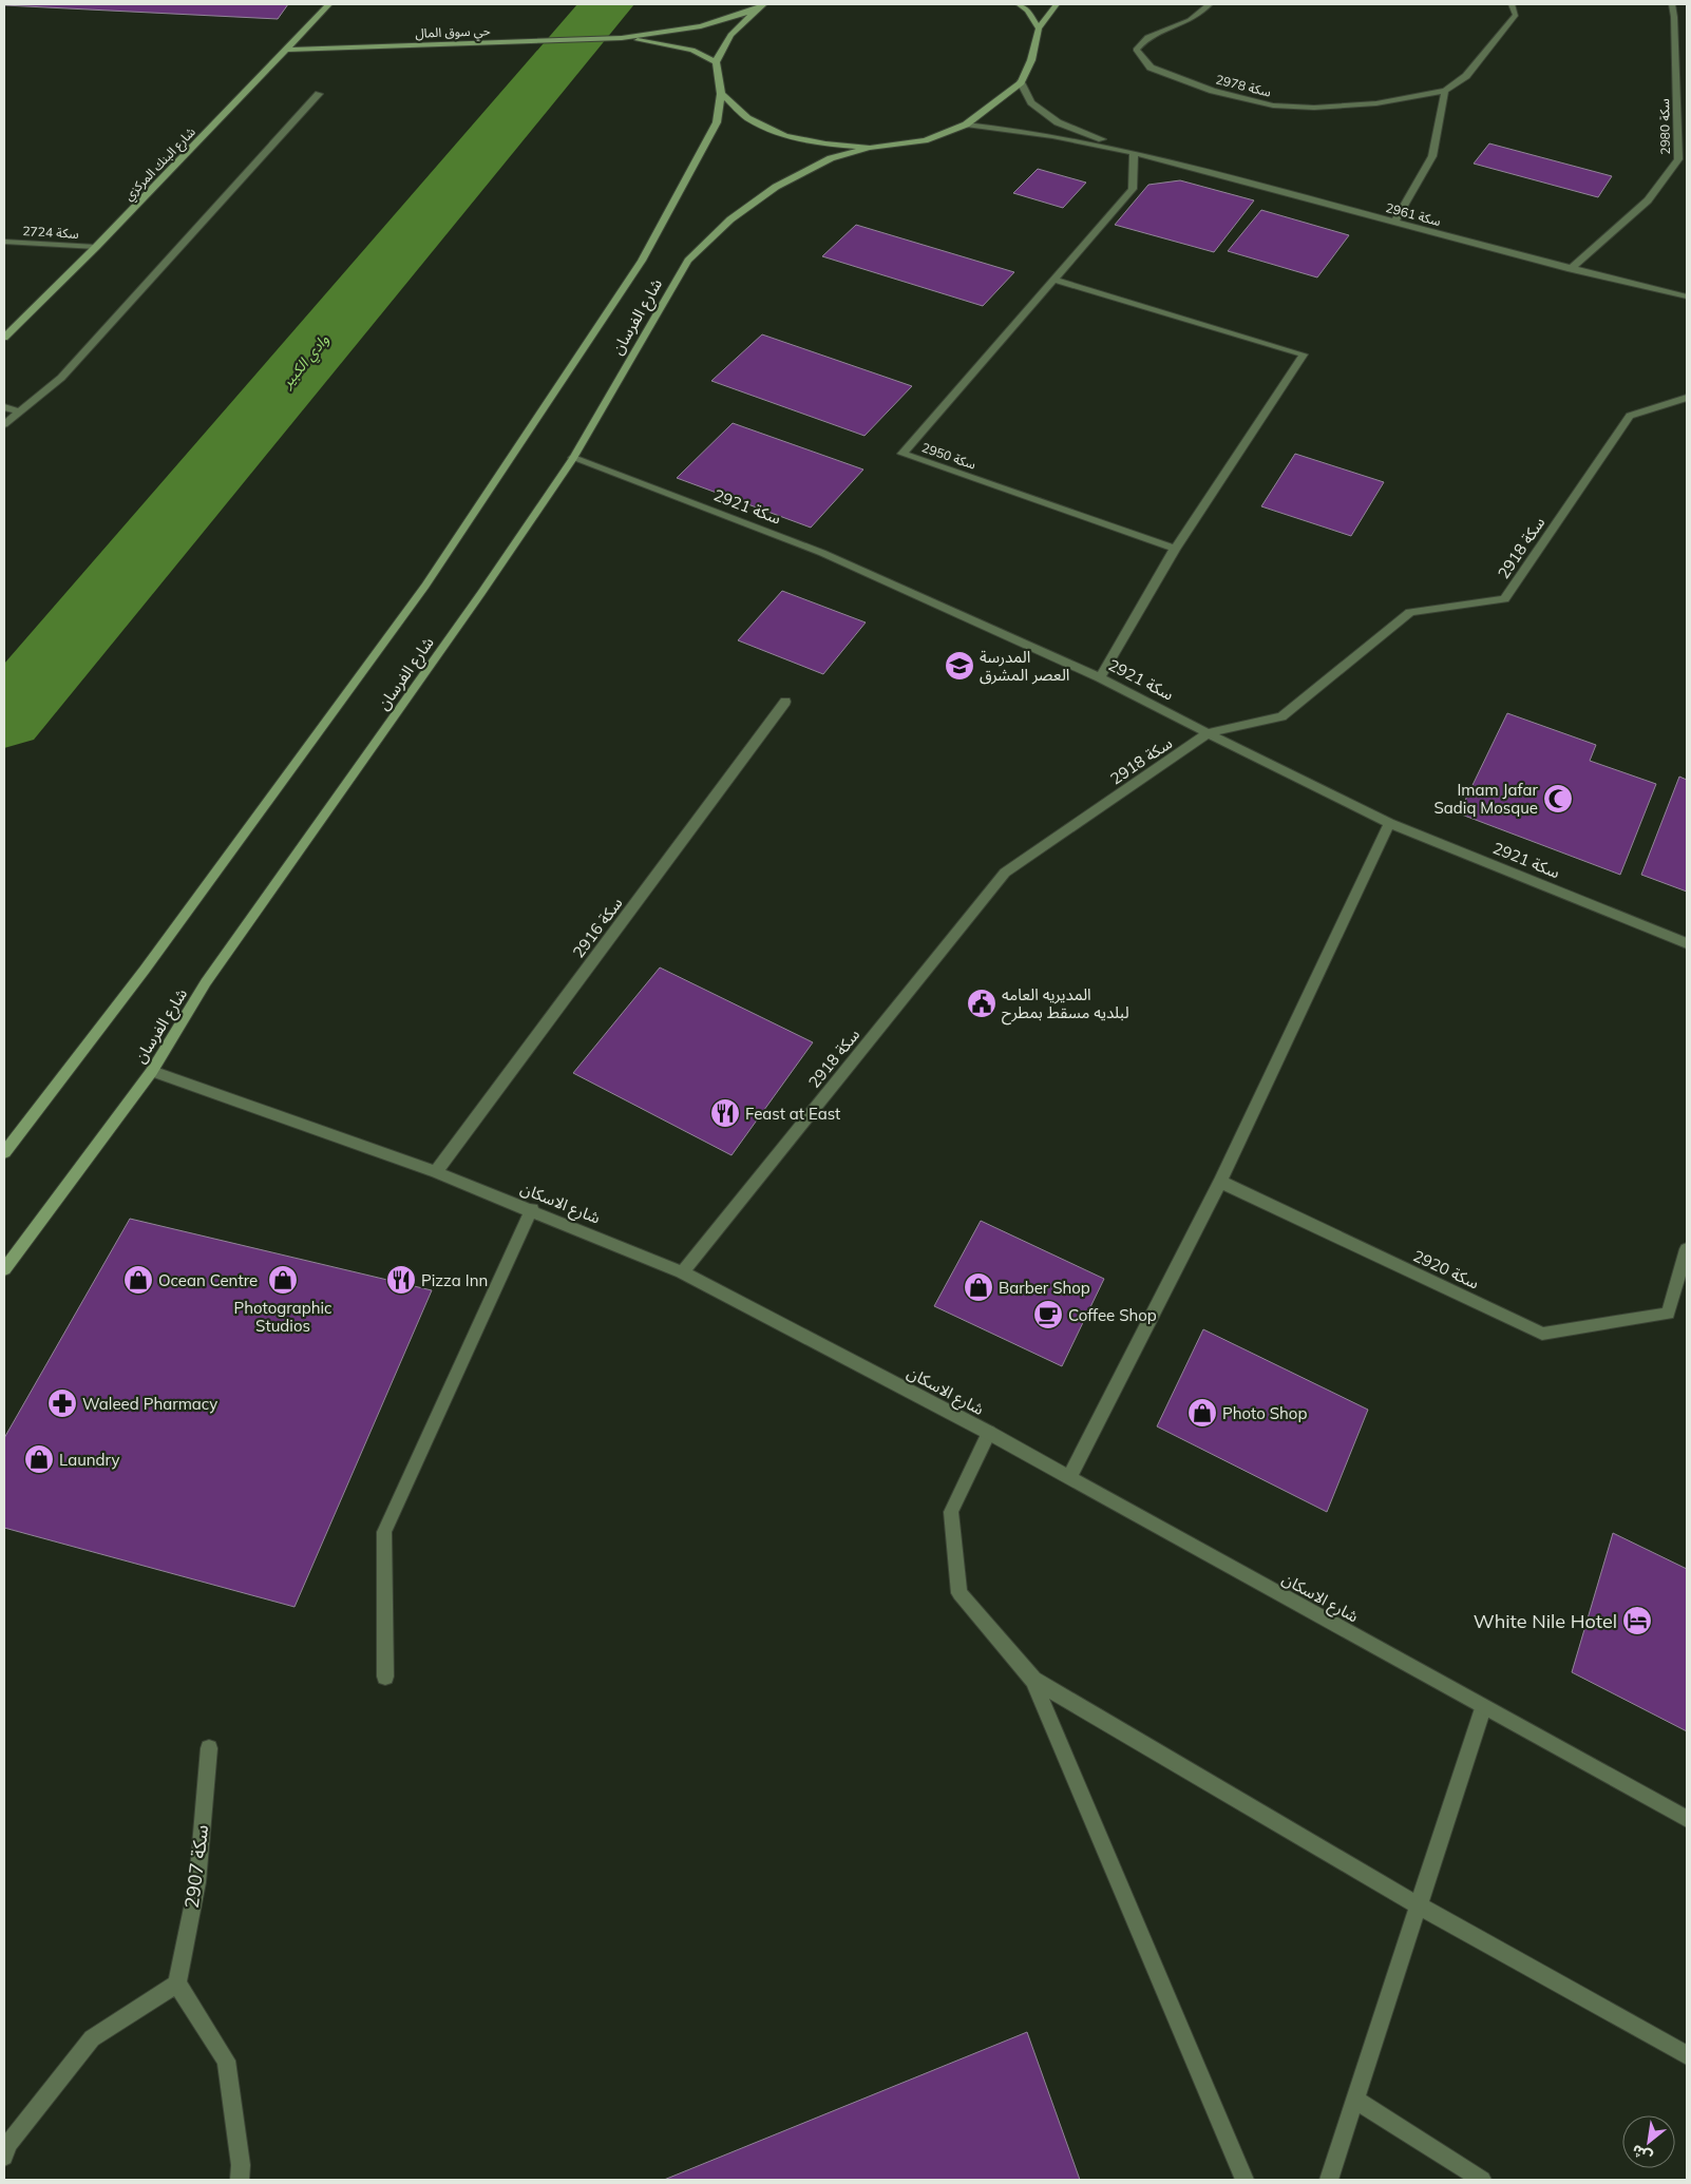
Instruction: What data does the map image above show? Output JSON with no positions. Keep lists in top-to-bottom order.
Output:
{
  "streets": {
    "street": [
      "حي سوق المال",
      "سكة 2978",
      "سكة 2980",
      "شارع البنك المركزي",
      "سكة 2961",
      "سكة 2724",
      "شارع الفرسان",
      "سكة 2950",
      "سكة 2921",
      "سكة 2918",
      "سكة 2916",
      "شارع الاسكان",
      "سكة 2920",
      "سكة 2907"
    ]
  },
  "crossings": [
    ["حي سوق المال", "شارع البنك المركزي"],
    ["حي سوق المال", "شارع الفرسان"],
    ["سكة 2980", "سكة 2961"],
    ["شارع البنك المركزي", "سكة 2724"],
    ["سكة 2961", "سكة 2950"],
    ["شارع الفرسان", "سكة 2921"],
    ["شارع الفرسان", "شارع الاسكان"],
    ["سكة 2921", "سكة 2918"],
    ["سكة 2918", "شارع الاسكان"],
    ["سكة 2916", "شارع الاسكان"]
  ],
  "water": ["وادي الكبير"],
  "places": {
    "school or university": ["المدرسة العصر المشرق"],
    "mosque": ["Imam Jafar Sadiq Mosque"],
    "public building": ["المديريه العامه لبلديه مسقط بمطرح"],
    "restaurant": ["Feast at East", "Pizza Inn"],
    "shop": [
      "Ocean Centre",
      "Photographic Studios",
      "Barber Shop",
      "Photo Shop",
      "Laundry"
    ],
    "cafe": ["Coffee Shop"],
    "pharmacy": ["Waleed Pharmacy"],
    "hotel": ["White Nile Hotel"]
  },
  "north": "bottom left"
}
